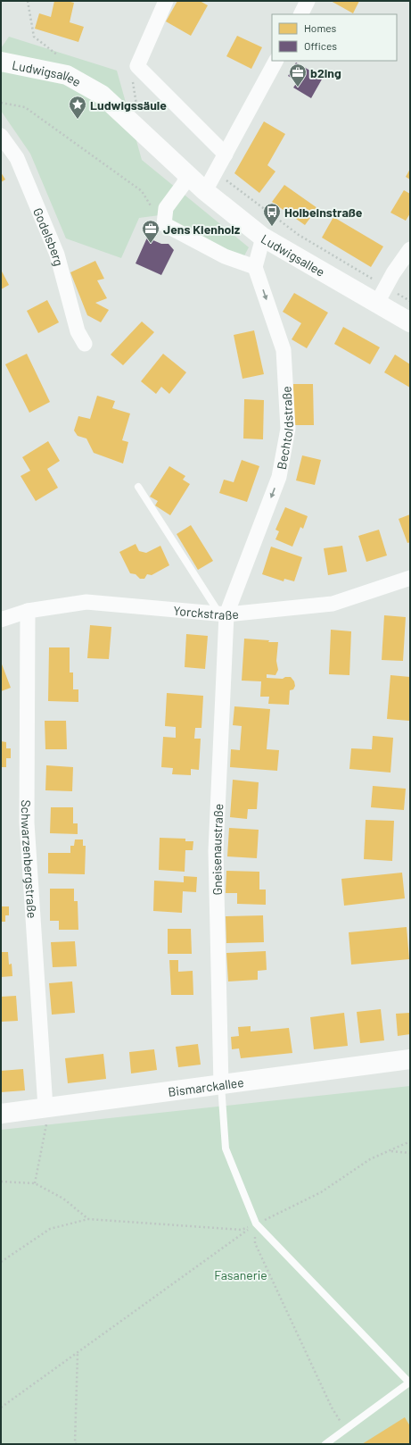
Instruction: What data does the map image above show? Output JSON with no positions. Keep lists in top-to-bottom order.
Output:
{
  "streets": {
    "street": [
      "Ludwigsallee",
      "Godelsberg",
      "Bechtoldstraße",
      "Yorckstraße",
      "Gneisenaustraße",
      "Schwarzenbergstraße",
      "Bismarckallee"
    ]
  },
  "crossings": [
    ["Bechtoldstraße", "Yorckstraße"],
    ["Bechtoldstraße", "Gneisenaustraße"],
    ["Yorckstraße", "Gneisenaustraße"],
    ["Yorckstraße", "Schwarzenbergstraße"],
    ["Gneisenaustraße", "Bismarckallee"],
    ["Schwarzenbergstraße", "Bismarckallee"]
  ],
  "one_way": ["Bechtoldstraße"],
  "parks": ["Fasanerie"],
  "places": {
    "office": ["b2ing", "Jens Kienholz"],
    "place": ["Ludwigssäule"],
    "bus stop": ["Holbeinstraße"]
  },
  "legend": ["Homes", "Offices"]
}
